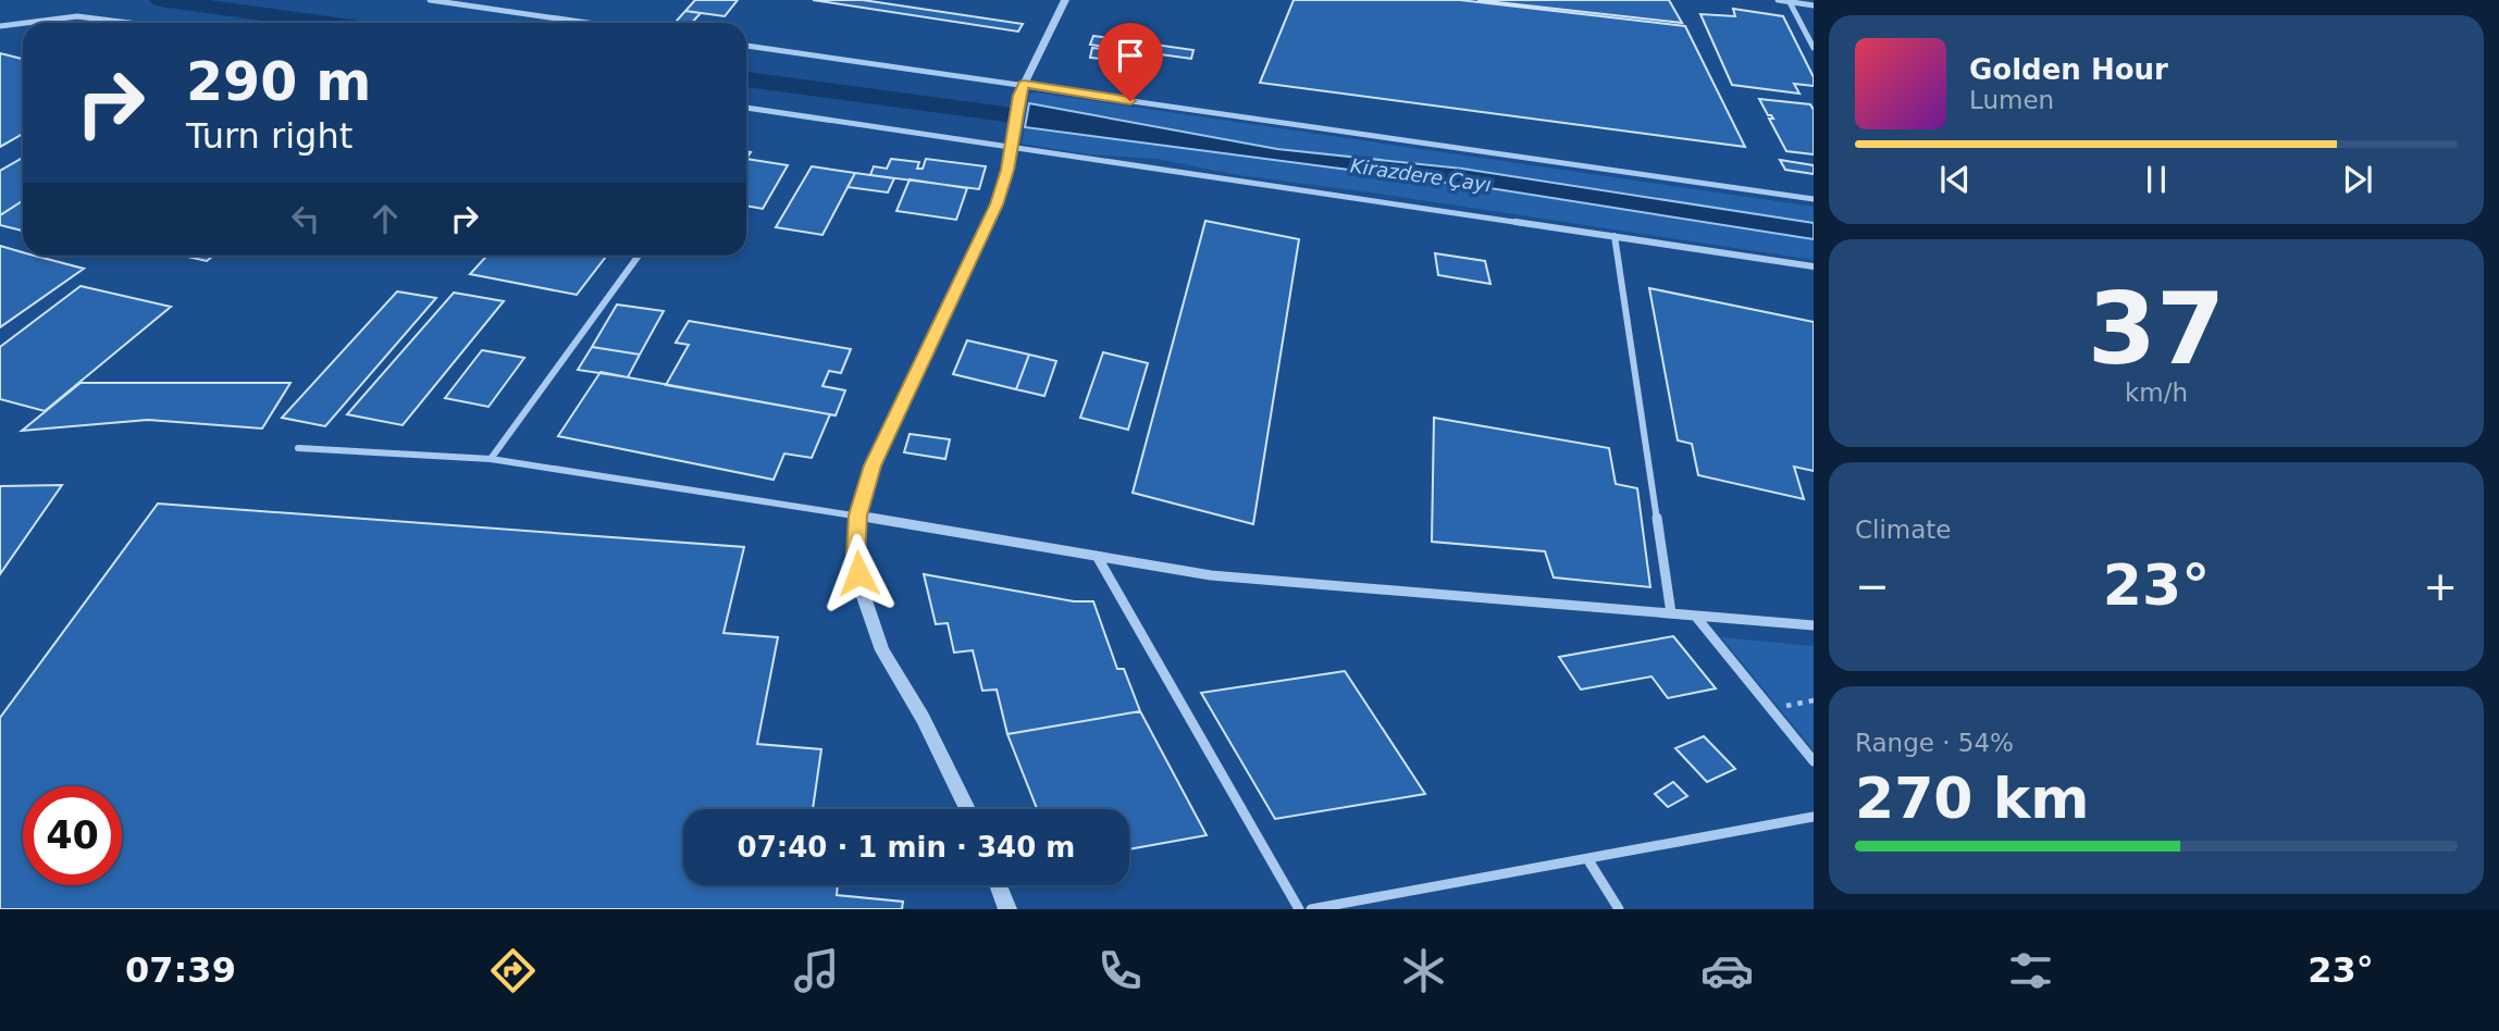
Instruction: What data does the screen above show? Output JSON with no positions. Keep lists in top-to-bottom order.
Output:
{
  "water": ["Kirazdere Çayı"],
  "page": {
    "turn": ["290 m", "Turn right"],
    "song": ["Golden Hour", "Lumen"],
    "tile": [
      ["37", "km/h"],
      "Climate",
      ["Range · 54%", "270 km"]
    ],
    "heat": ["−", "23°", "+"],
    "limit": "40",
    "trip": "07:40 · 1 min · 340 m",
    "tabs": ["07:39", "23°"]
  }
}
